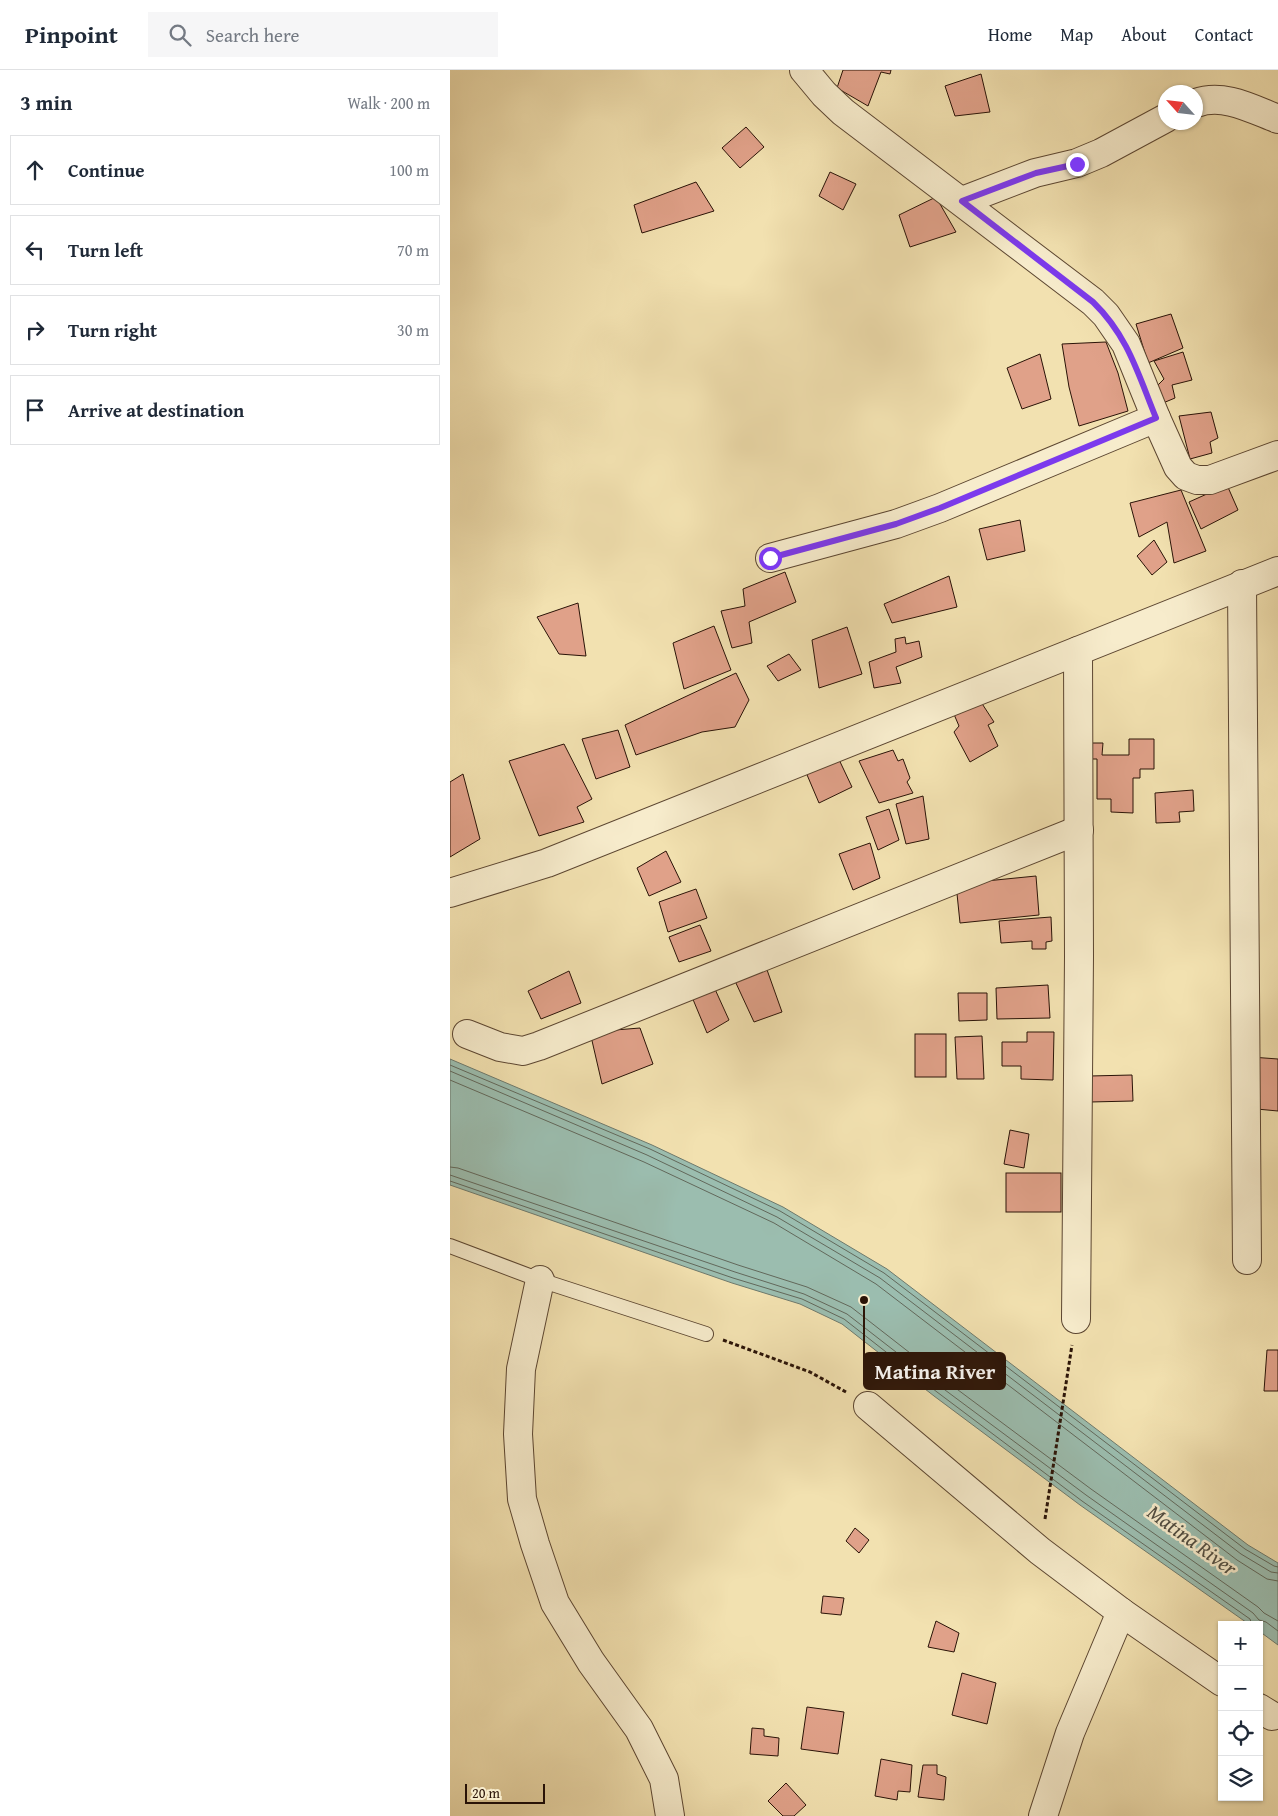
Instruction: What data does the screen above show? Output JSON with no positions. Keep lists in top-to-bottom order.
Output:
{
  "water": ["Matina River"],
  "places": ["Matina River"],
  "scale_bar": "20 m",
  "north": "top left",
  "page": {
    "header": "Pinpoint",
    "search": "Search here",
    "nav": [
      "Home",
      "Map",
      "About",
      "Contact"
    ],
    "heading": ["3 min", "Walk · 200 m"],
    "list": [
      ["Continue", "100 m"],
      ["Turn left", "70 m"],
      ["Turn right", "30 m"],
      "Arrive at destination"
    ],
    "map_buttons": ["+", "−"],
    "scale": "20 m"
  }
}
